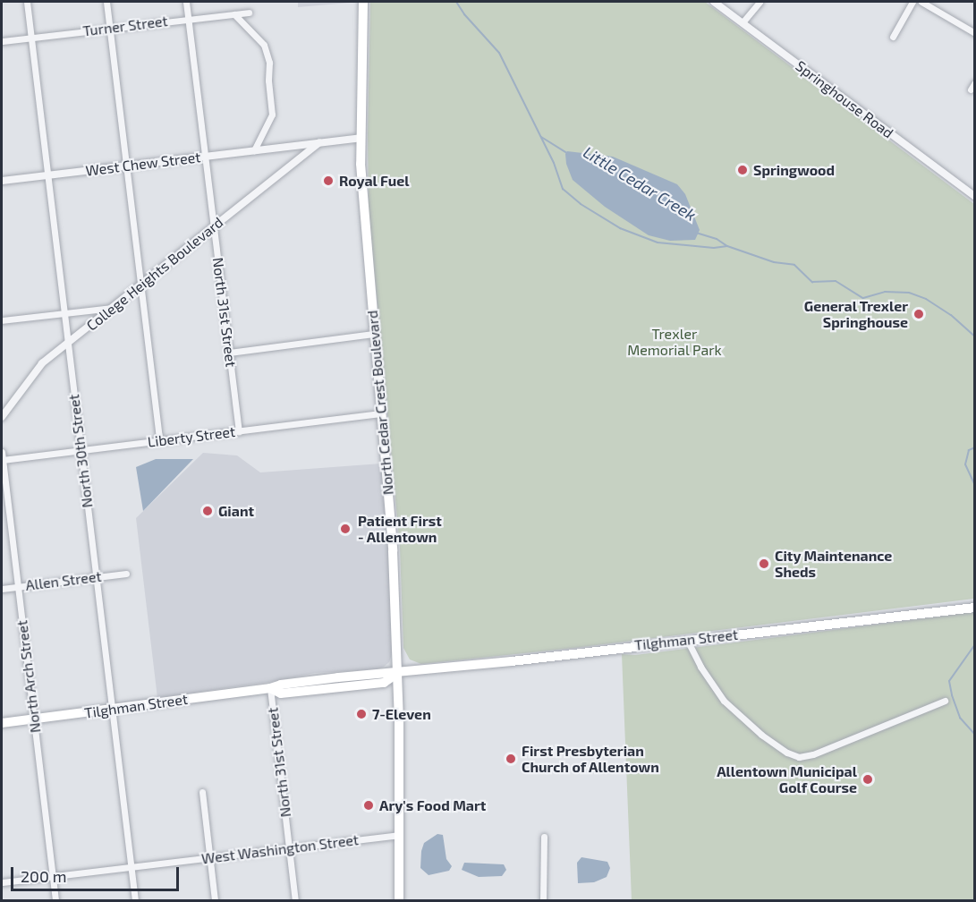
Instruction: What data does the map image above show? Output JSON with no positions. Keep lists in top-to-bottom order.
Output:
{
  "streets": {
    "main road": ["North Cedar Crest Boulevard", "Tilghman Street"],
    "street": [
      "Turner Street",
      "Springhouse Road",
      "West Chew Street",
      "College Heights Boulevard",
      "North 31st Street",
      "Liberty Street",
      "North 30th Street",
      "Allen Street",
      "North Arch Street",
      "West Washington Street"
    ]
  },
  "crossings": [
    ["Turner Street", "North 31st Street"],
    ["Turner Street", "North 30th Street"],
    ["West Chew Street", "College Heights Boulevard"],
    ["West Chew Street", "North 31st Street"],
    ["West Chew Street", "North Cedar Crest Boulevard"],
    ["West Chew Street", "North 30th Street"],
    ["College Heights Boulevard", "North 31st Street"],
    ["College Heights Boulevard", "North 30th Street"],
    ["North 31st Street", "Liberty Street"],
    ["North 31st Street", "Tilghman Street"],
    ["North 31st Street", "West Washington Street"],
    ["North Cedar Crest Boulevard", "Liberty Street"],
    ["North Cedar Crest Boulevard", "Tilghman Street"],
    ["North Cedar Crest Boulevard", "West Washington Street"],
    ["Liberty Street", "North 30th Street"],
    ["Liberty Street", "North Arch Street"],
    ["North 30th Street", "Allen Street"],
    ["North 30th Street", "Tilghman Street"],
    ["North 30th Street", "West Washington Street"],
    ["Allen Street", "North Arch Street"],
    ["Tilghman Street", "North Arch Street"],
    ["North Arch Street", "West Washington Street"]
  ],
  "water": ["Little Cedar Creek"],
  "parks": ["Trexler Memorial Park"],
  "places": [
    "Springwood",
    "Royal Fuel",
    "General Trexler Springhouse",
    "Giant",
    "Patient First - Allentown",
    "City Maintenance Sheds",
    "7-Eleven",
    "First Presbyterian Church of Allentown",
    "Allentown Municipal Golf Course",
    "Ary's Food Mart"
  ],
  "scale_bar": "200 m"
}
